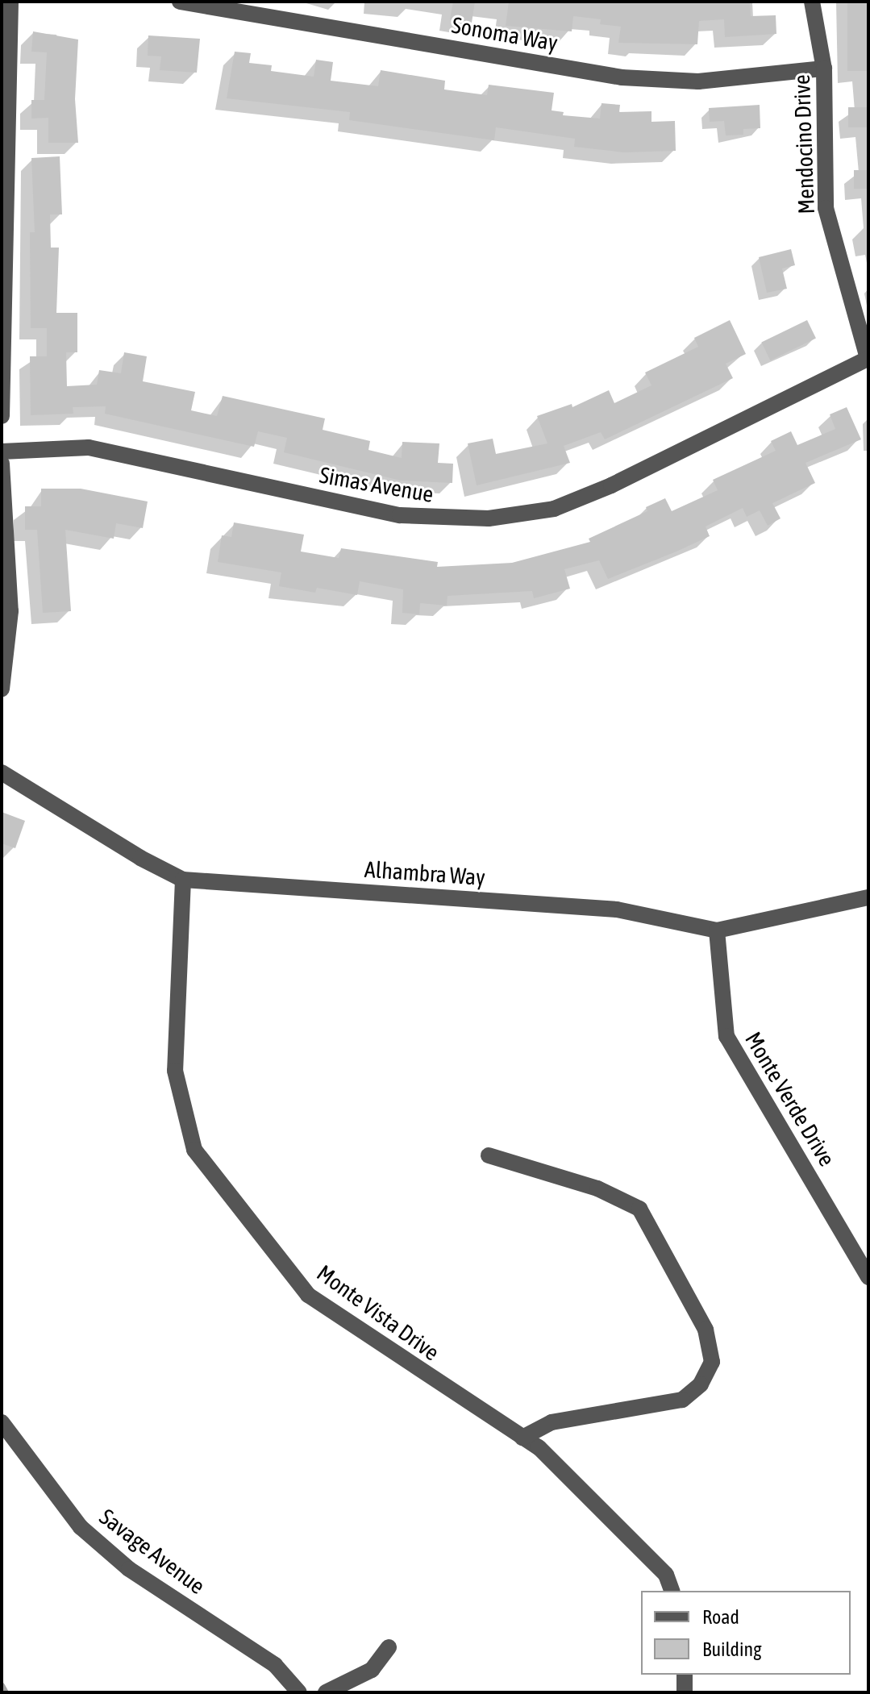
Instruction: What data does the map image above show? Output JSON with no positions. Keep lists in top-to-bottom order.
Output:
{
  "streets": {
    "street": [
      "Sonoma Way",
      "Mendocino Drive",
      "Simas Avenue",
      "Alhambra Way",
      "Monte Verde Drive",
      "Monte Vista Drive",
      "Savage Avenue"
    ]
  },
  "crossings": [
    ["Sonoma Way", "Mendocino Drive"],
    ["Mendocino Drive", "Simas Avenue"],
    ["Alhambra Way", "Monte Verde Drive"],
    ["Alhambra Way", "Monte Vista Drive"]
  ],
  "legend": ["Road", "Building"]
}
